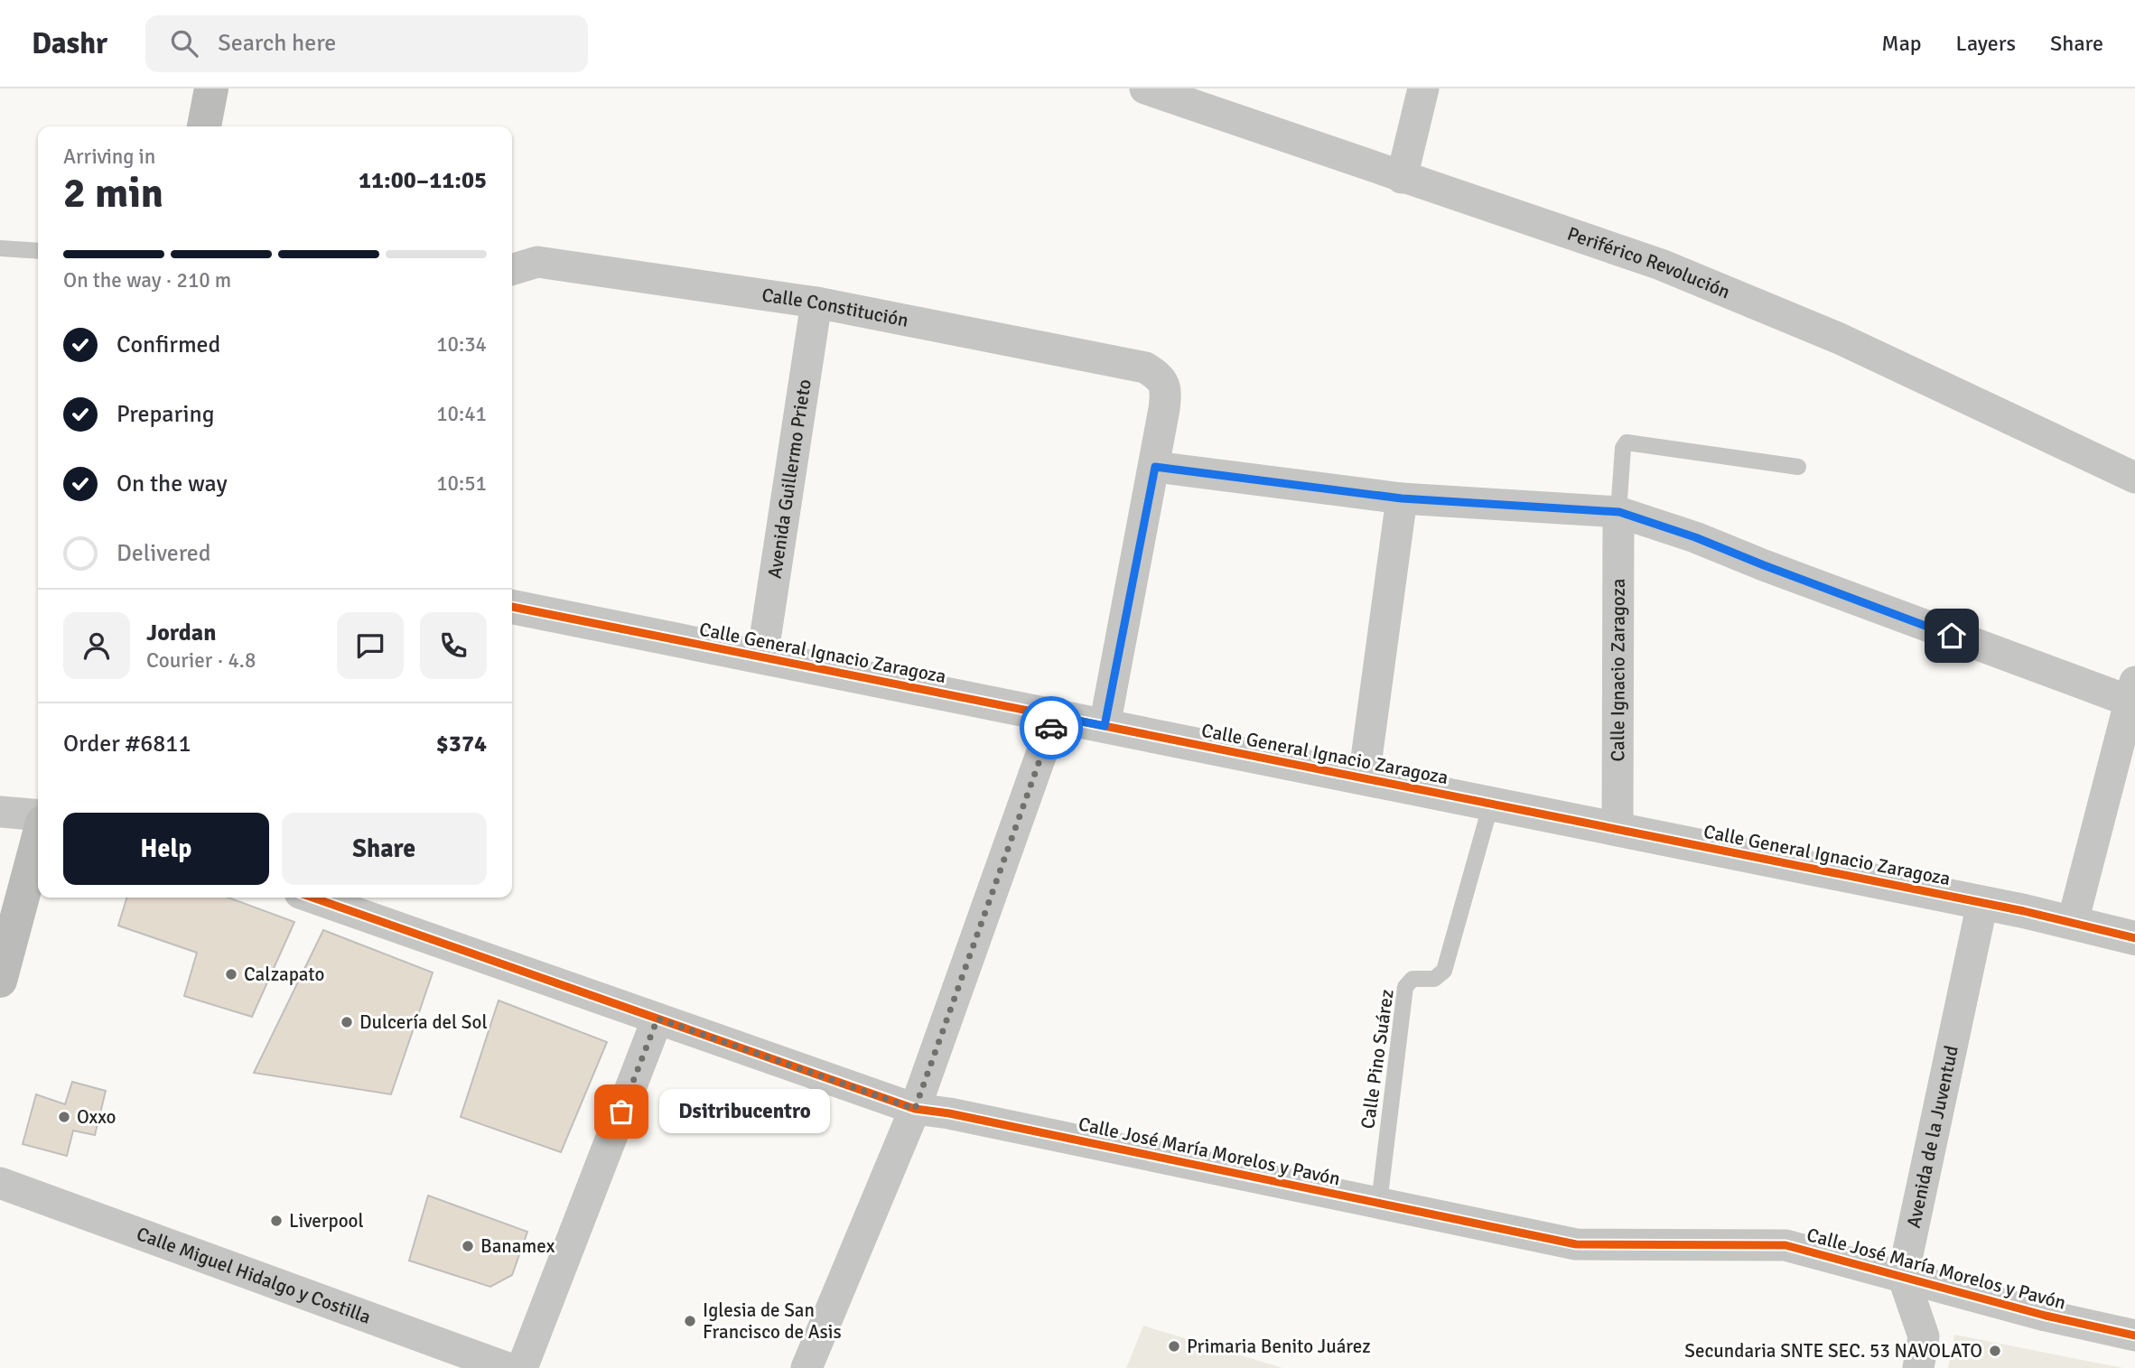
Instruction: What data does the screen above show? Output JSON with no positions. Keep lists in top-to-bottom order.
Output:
{
  "streets": {
    "street": [
      "Periférico Revolución",
      "Calle Constitución",
      "Avenida Guillermo Prieto",
      "Calle General Ignacio Zaragoza",
      "Calle Ignacio Zaragoza",
      "Avenida de la Juventud",
      "Calle José María Morelos y Pavón",
      "Calle Miguel Hidalgo y Costilla"
    ],
    "lane": ["Calle Pino Suárez"]
  },
  "crossings": [
    ["Calle Constitución", "Avenida Guillermo Prieto"],
    ["Avenida Guillermo Prieto", "Calle General Ignacio Zaragoza"],
    ["Calle General Ignacio Zaragoza", "Calle Ignacio Zaragoza"],
    ["Calle General Ignacio Zaragoza", "Calle Pino Suárez"],
    ["Calle General Ignacio Zaragoza", "Avenida de la Juventud"],
    ["Calle Pino Suárez", "Calle José María Morelos y Pavón"],
    ["Avenida de la Juventud", "Calle José María Morelos y Pavón"]
  ],
  "places": [
    "Calzapato",
    "Dulcería del Sol",
    "Dsitribucentro",
    "Oxxo",
    "Liverpool",
    "Banamex",
    "Iglesia de San Francisco de Asis",
    "Primaria Benito Juárez",
    "Secundaria SNTE SEC. 53 NAVOLATO"
  ],
  "page": {
    "header": "Dashr",
    "search": "Search here",
    "nav": ["Map", "Layers", "Share"],
    "heading": ["2 min", "Arriving in", "11:00–11:05"],
    "panel": [
      "Jordan",
      "Courier · 4.8",
      "Order #6811",
      "$374"
    ],
    "bar": "On the way · 210 m",
    "list": [
      ["Confirmed", "10:34"],
      ["Preparing", "10:41"],
      ["On the way", "10:51"],
      "Delivered"
    ],
    "buttons": ["Help", "Share"],
    "bubble": "Dsitribucentro"
  }
}
